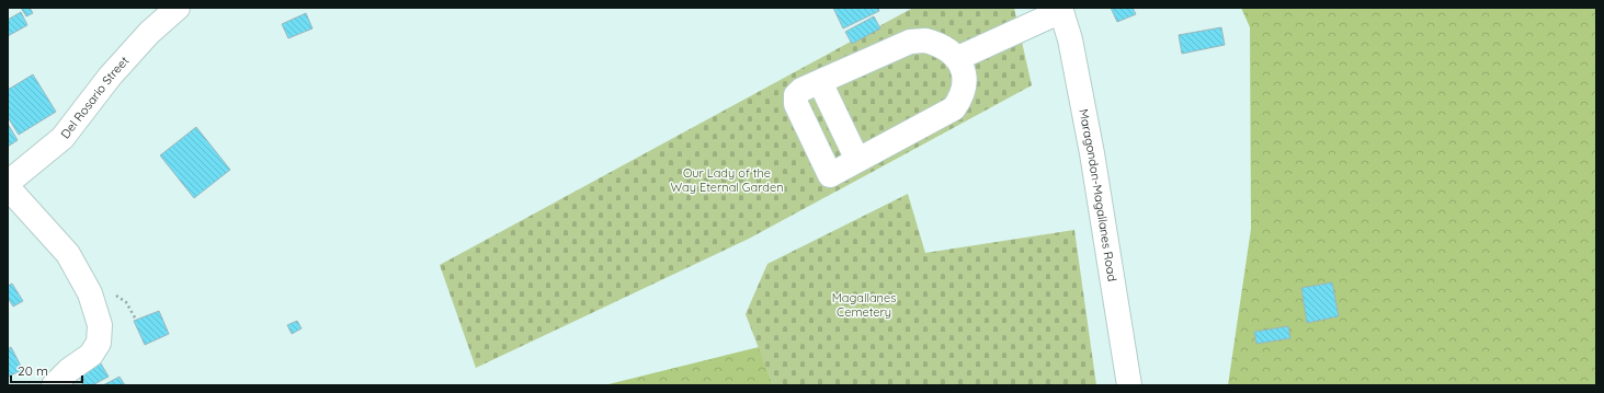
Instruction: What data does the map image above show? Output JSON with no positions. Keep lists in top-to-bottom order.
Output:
{
  "streets": {
    "street": ["Del Rosario Street", "Maragondon-Magallanes Road"]
  },
  "parks": ["Our Lady of the Way Eternal Garden", "Magallanes Cemetery"],
  "scale_bar": "20 m"
}
